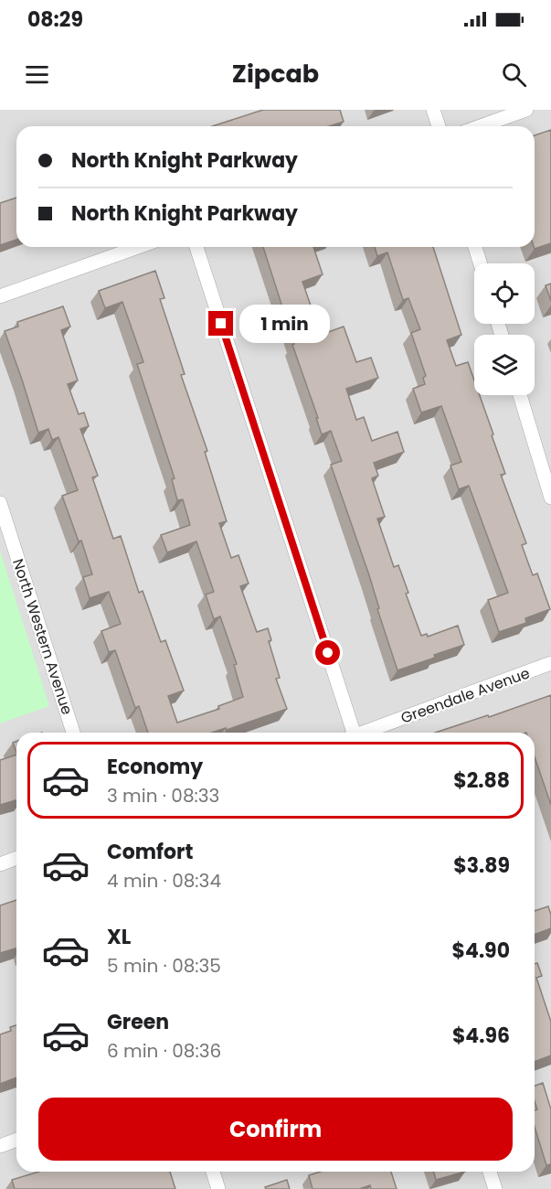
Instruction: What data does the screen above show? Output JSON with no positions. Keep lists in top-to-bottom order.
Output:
{
  "streets": {
    "street": ["North Western Avenue", "Greendale Avenue"]
  },
  "page": {
    "status": "08:29",
    "header": "Zipcab",
    "banner": ["North Knight Parkway", "North Knight Parkway"],
    "bubble": "1 min",
    "list": [
      {
        "name": "Economy",
        "note": "3 min · 08:33",
        "value": "$2.88"
      },
      {
        "name": "Comfort",
        "note": "4 min · 08:34",
        "value": "$3.89"
      },
      {
        "name": "XL",
        "note": "5 min · 08:35",
        "value": "$4.90"
      },
      {
        "name": "Green",
        "note": "6 min · 08:36",
        "value": "$4.96"
      }
    ],
    "buttons": "Confirm"
  }
}
